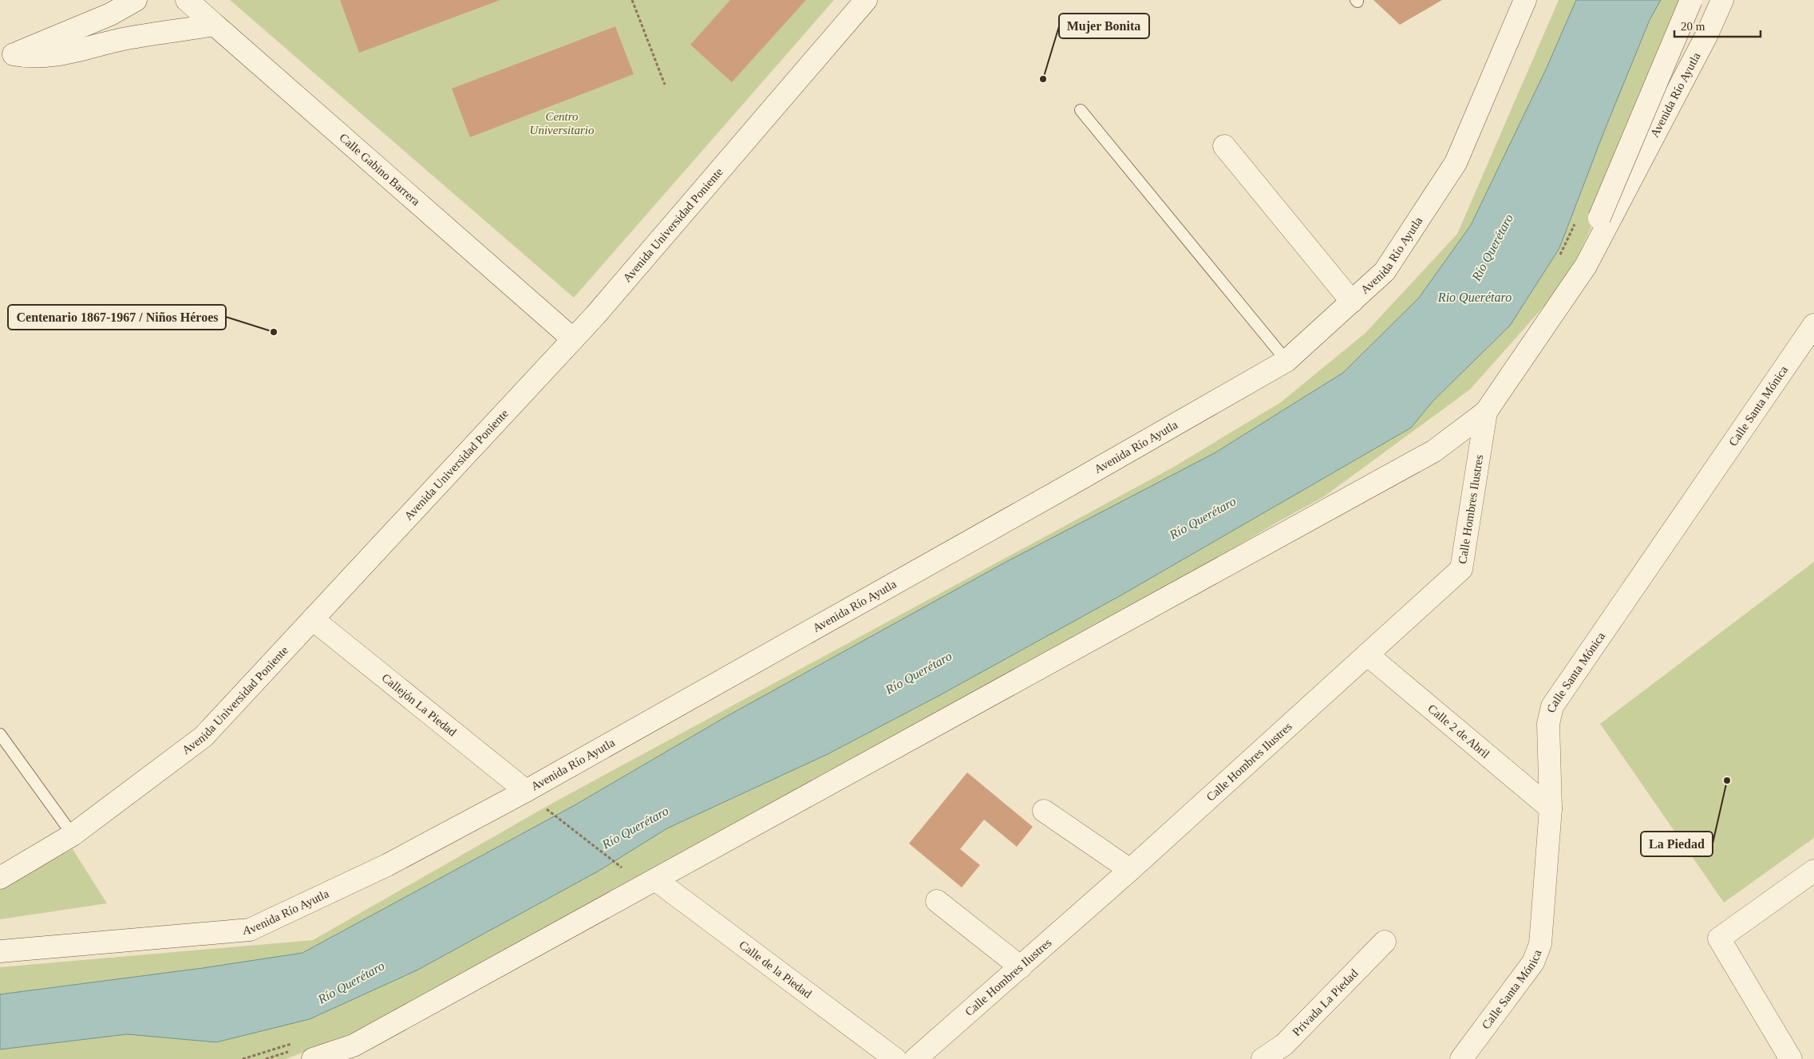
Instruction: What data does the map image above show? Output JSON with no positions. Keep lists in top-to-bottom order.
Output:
{
  "streets": {
    "street": [
      "Avenida Río Ayutla",
      "Calle Gabino Barrera",
      "Avenida Universidad Poniente",
      "Calle Santa Mónica",
      "Calle Hombres Ilustres",
      "Callejón La Piedad",
      "Calle 2 de Abril",
      "Calle de la Piedad",
      "Privada La Piedad"
    ]
  },
  "crossings": [
    ["Avenida Río Ayutla", "Calle Hombres Ilustres"],
    ["Avenida Río Ayutla", "Callejón La Piedad"],
    ["Avenida Río Ayutla", "Calle de la Piedad"],
    ["Calle Gabino Barrera", "Avenida Universidad Poniente"],
    ["Avenida Universidad Poniente", "Callejón La Piedad"],
    ["Calle Santa Mónica", "Calle 2 de Abril"],
    ["Calle Hombres Ilustres", "Calle 2 de Abril"]
  ],
  "water": ["Río Querétaro", "Rio Querétaro"],
  "parks": ["Centro Universitario"],
  "places": ["Mujer Bonita", "Centenario 1867-1967 / Niños Héroes", "La Piedad"],
  "scale_bar": "20 m"
}
